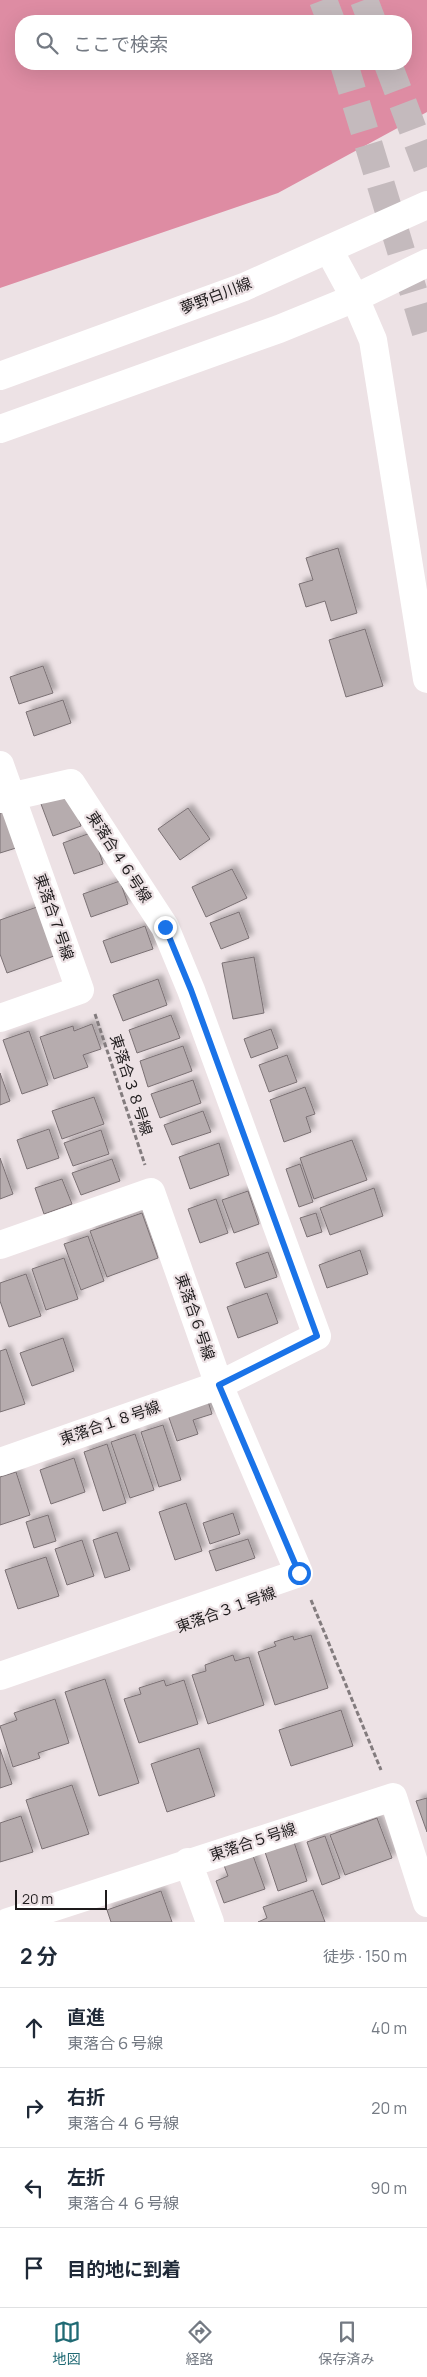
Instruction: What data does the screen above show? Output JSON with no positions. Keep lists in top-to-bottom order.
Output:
{
  "streets": {
    "main road": [
      "夢野白川線",
      "東落合４６号線",
      "東落合７号線",
      "東落合６号線",
      "東落合１８号線",
      "東落合５号線"
    ],
    "path": ["東落合３８号線"]
  },
  "crossings": [
    ["東落合４６号線", "東落合７号線"],
    ["東落合４６号線", "東落合６号線"],
    ["東落合４６号線", "東落合１８号線"],
    ["東落合７号線", "東落合３８号線"],
    ["東落合３８号線", "東落合６号線"],
    ["東落合６号線", "東落合１８号線"]
  ],
  "scale_bar": "20 m",
  "page": {
    "search": "ここで検索",
    "scale": "20 m",
    "heading": ["2 分", "徒歩 · 150 m"],
    "list": [
      ["直進", "東落合６号線", "40 m"],
      ["右折", "東落合４６号線", "20 m"],
      ["左折", "東落合４６号線", "90 m"],
      "目的地に到着"
    ],
    "nav": ["地図", "経路", "保存済み"]
  }
}
